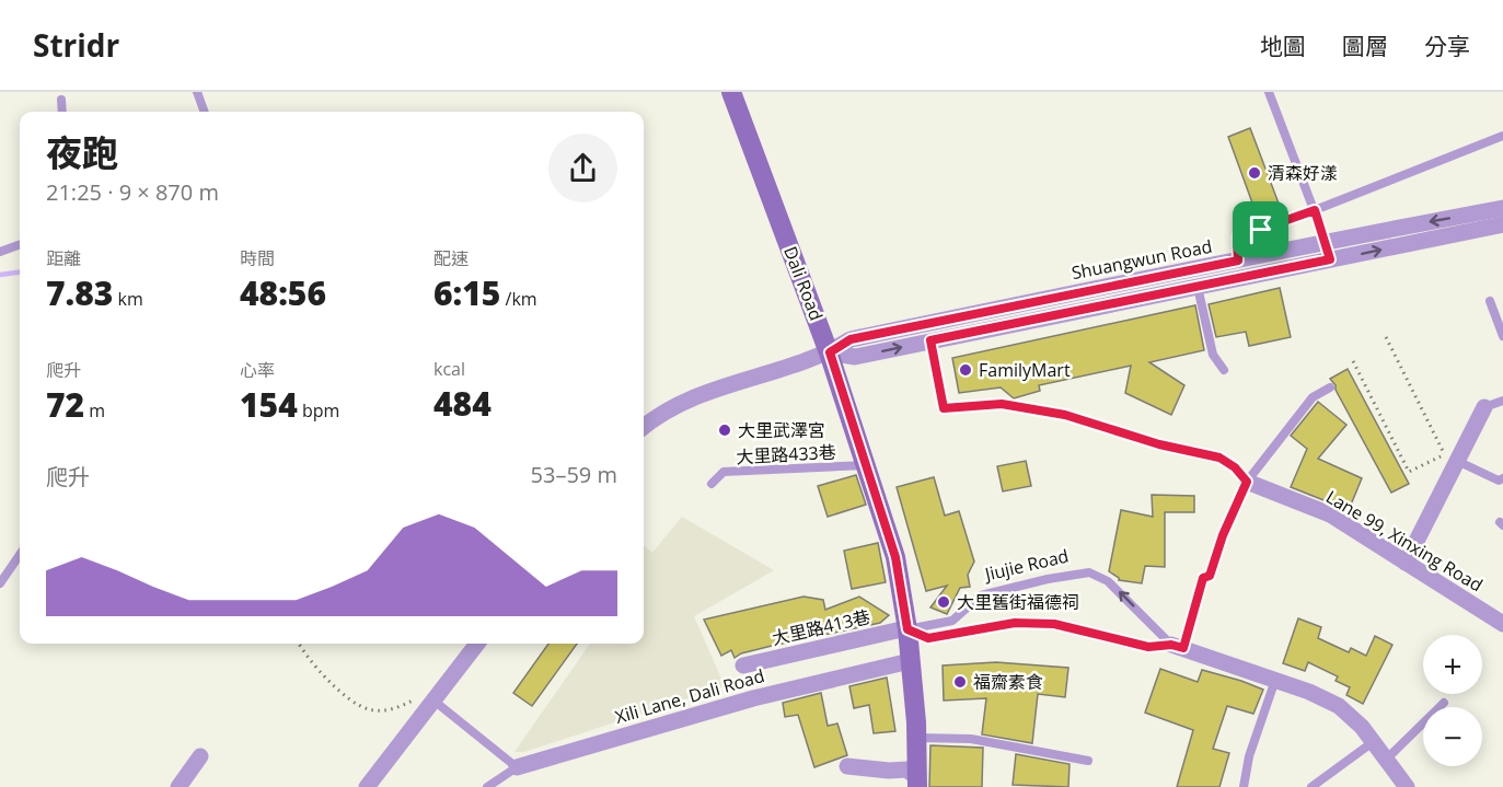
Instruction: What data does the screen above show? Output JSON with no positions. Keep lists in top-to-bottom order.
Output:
{
  "streets": {
    "street": [
      "Shuangwun Road",
      "Dali Road",
      "Lane 99, Xinxing Road",
      "Jiujie Road",
      "大里路413巷",
      "Xili Lane, Dali Road"
    ],
    "lane": ["大里路433巷"]
  },
  "crossings": [
    ["Shuangwun Road", "Dali Road"],
    ["Dali Road", "大里路433巷"],
    ["Dali Road", "Jiujie Road"],
    ["Dali Road", "大里路413巷"],
    ["Dali Road", "Xili Lane, Dali Road"],
    ["Jiujie Road", "大里路413巷"]
  ],
  "places": [
    "清森好漾",
    "FamilyMart",
    "大里武澤宮",
    "大里舊街福德祠",
    "福齋素食"
  ],
  "page": {
    "header": "Stridr",
    "nav": ["地圖", "圖層", "分享"],
    "heading": ["夜跑", "21:25 · 9 × 870 m"],
    "stats": [
      ["距離", "7.83 km"],
      ["時間", "48:56"],
      ["配速", "6:15 /km"],
      ["爬升", "72 m"],
      ["心率", "154 bpm"],
      ["kcal", "484"]
    ],
    "chart": ["爬升", "53–59 m"],
    "map_buttons": ["+", "−"]
  }
}
